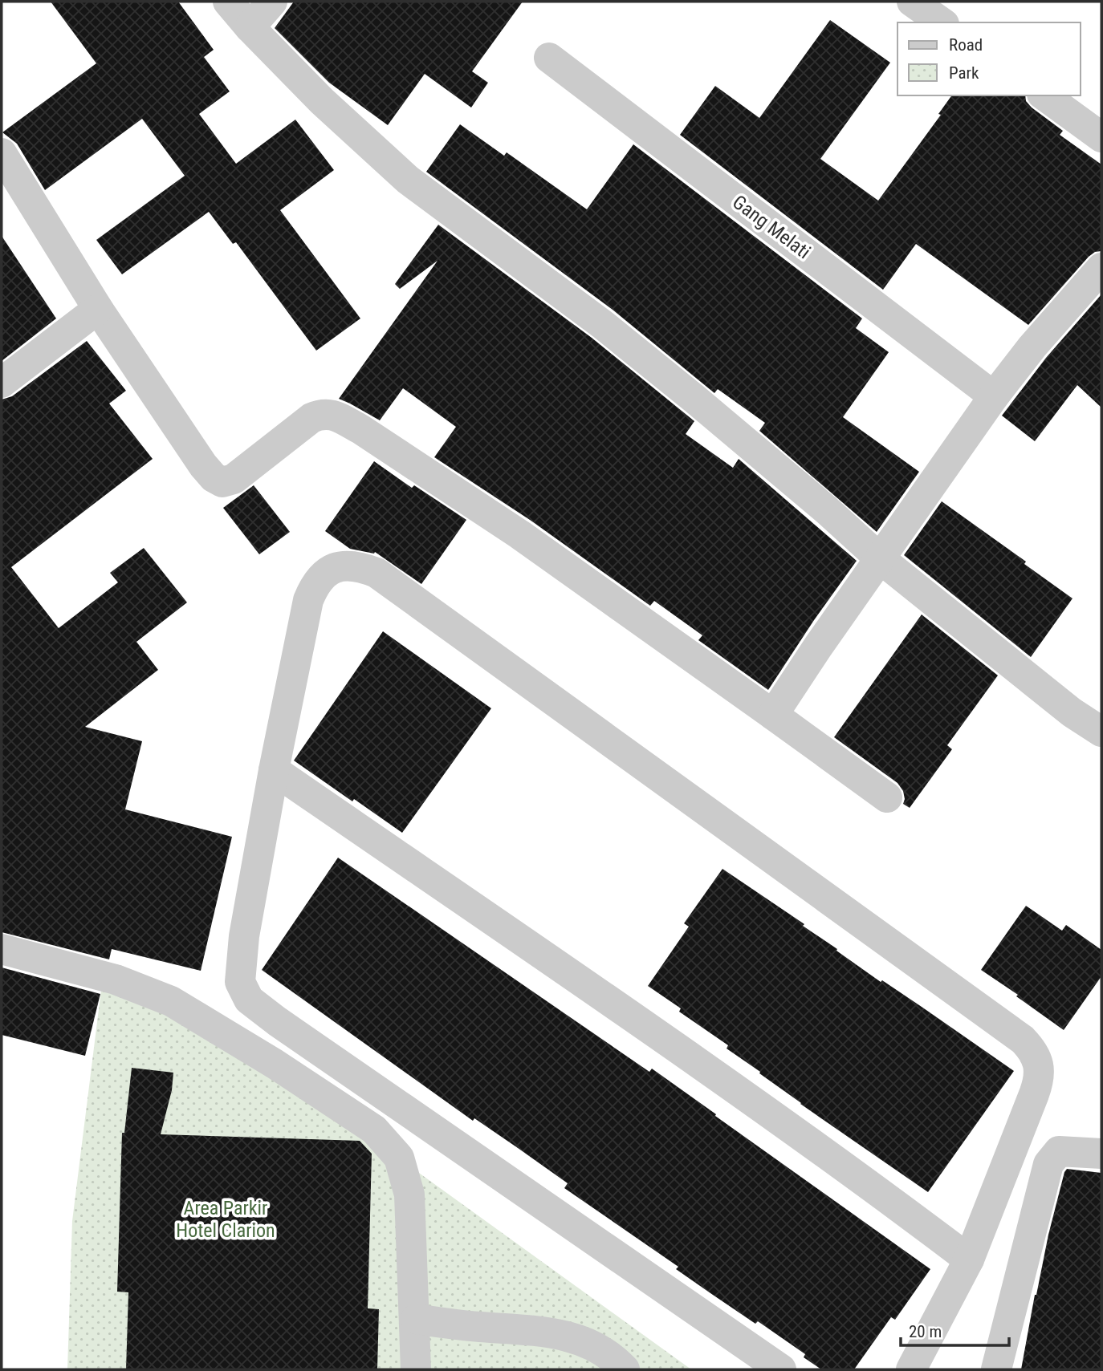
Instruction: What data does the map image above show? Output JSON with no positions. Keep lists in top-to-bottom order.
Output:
{
  "streets": {
    "street": ["Gang Melati"]
  },
  "parks": ["Area Parkir Hotel Clarion"],
  "legend": ["Road", "Park"],
  "scale_bar": "20 m"
}
